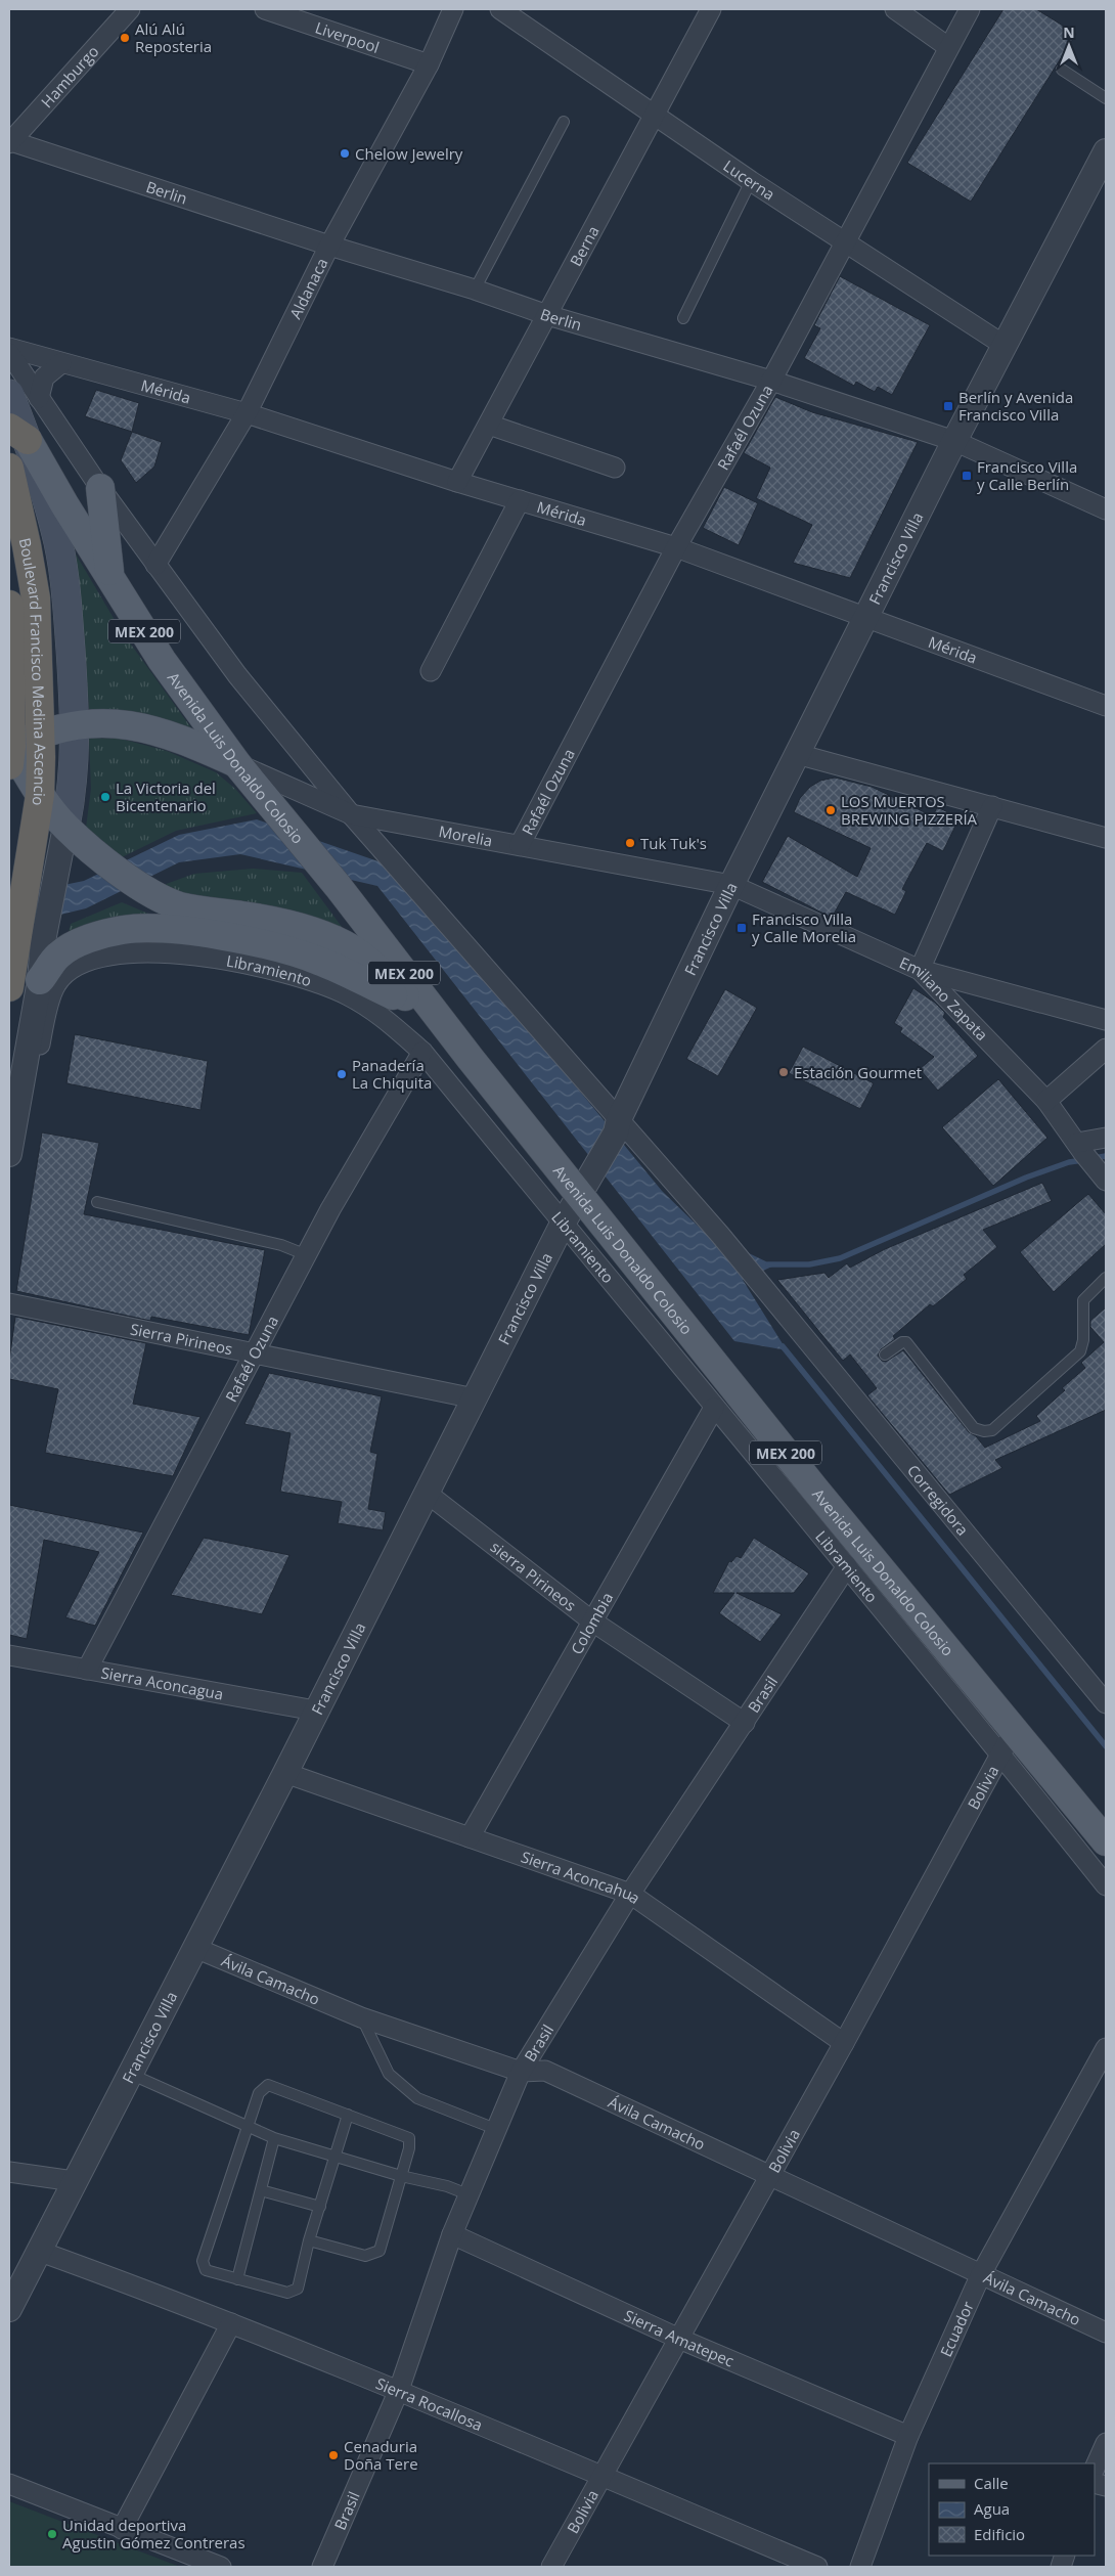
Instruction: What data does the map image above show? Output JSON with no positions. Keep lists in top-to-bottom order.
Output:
{
  "streets": {
    "highway": ["MEX 200", "Boulevard Francisco Medina Ascencio"],
    "main road": ["Avenida Luis Donaldo Colosio"],
    "street": [
      "Liverpool",
      "Hamburgo",
      "Lucerna",
      "Berlin",
      "Berna",
      "Aldanaca",
      "Mérida",
      "Rafaél Ozuna",
      "Francisco Villa",
      "Morelia",
      "Libramiento",
      "Emiliano Zapata",
      "Sierra Pirineos",
      "Corregidora",
      "sierra Pirineos",
      "Colombia",
      "Sierra Aconcagua",
      "Brasil",
      "Bolivia",
      "Sierra Aconcahua",
      "Ávila Camacho",
      "Ecuador",
      "Sierra Amatepec",
      "Sierra Rocallosa"
    ]
  },
  "crossings": [
    ["Liverpool", "Aldanaca"],
    ["Hamburgo", "Berlin"],
    ["Lucerna", "Berna"],
    ["Lucerna", "Rafaél Ozuna"],
    ["Lucerna", "Francisco Villa"],
    ["Berlin", "Berna"],
    ["Berlin", "Aldanaca"],
    ["Berlin", "Rafaél Ozuna"],
    ["Berlin", "Francisco Villa"],
    ["Berna", "Mérida"],
    ["Aldanaca", "Mérida"],
    ["Aldanaca", "Corregidora"],
    ["Mérida", "Rafaél Ozuna"],
    ["Mérida", "Francisco Villa"],
    ["Rafaél Ozuna", "Morelia"],
    ["Rafaél Ozuna", "Libramiento"],
    ["Rafaél Ozuna", "Sierra Pirineos"],
    ["Rafaél Ozuna", "Sierra Aconcagua"],
    ["Francisco Villa", "Avenida Luis Donaldo Colosio"],
    ["Francisco Villa", "Morelia"],
    ["Francisco Villa", "Libramiento"],
    ["Francisco Villa", "Emiliano Zapata"],
    ["Francisco Villa", "Sierra Pirineos"],
    ["Francisco Villa", "Corregidora"],
    ["Francisco Villa", "sierra Pirineos"],
    ["Francisco Villa", "Sierra Aconcagua"],
    ["Francisco Villa", "Sierra Aconcahua"],
    ["Francisco Villa", "Ávila Camacho"],
    ["Francisco Villa", "Sierra Rocallosa"],
    ["MEX 200", "Boulevard Francisco Medina Ascencio"],
    ["MEX 200", "Avenida Luis Donaldo Colosio"],
    ["Avenida Luis Donaldo Colosio", "Morelia"],
    ["Avenida Luis Donaldo Colosio", "Libramiento"],
    ["Avenida Luis Donaldo Colosio", "Bolivia"],
    ["Morelia", "Emiliano Zapata"],
    ["Morelia", "Corregidora"],
    ["Libramiento", "Colombia"],
    ["Libramiento", "Brasil"],
    ["Libramiento", "Bolivia"],
    ["sierra Pirineos", "Colombia"],
    ["sierra Pirineos", "Brasil"],
    ["Colombia", "Sierra Aconcahua"],
    ["Brasil", "Sierra Aconcahua"],
    ["Brasil", "Ávila Camacho"],
    ["Brasil", "Sierra Amatepec"],
    ["Brasil", "Sierra Rocallosa"],
    ["Bolivia", "Sierra Aconcahua"],
    ["Bolivia", "Ávila Camacho"],
    ["Bolivia", "Sierra Amatepec"],
    ["Bolivia", "Sierra Rocallosa"],
    ["Ávila Camacho", "Ecuador"],
    ["Ecuador", "Sierra Amatepec"]
  ],
  "places": {
    "other": [
      "Alú Alú Reposteria",
      "Chelow Jewelry",
      "La Victoria del Bicentenario",
      "LOS MUERTOS BREWING PIZZERÍA",
      "Tuk Tuk's",
      "Estación Gourmet",
      "Panadería La Chiquita",
      "Cenaduria Doña Tere",
      "Unidad deportiva Agustin Gómez Contreras"
    ],
    "transit": ["Berlín y Avenida Francisco Villa", "Francisco Villa y Calle Berlín", "Francisco Villa y Calle Morelia"]
  },
  "legend": ["Calle", "Agua", "Edificio"],
  "north": "top"
}
